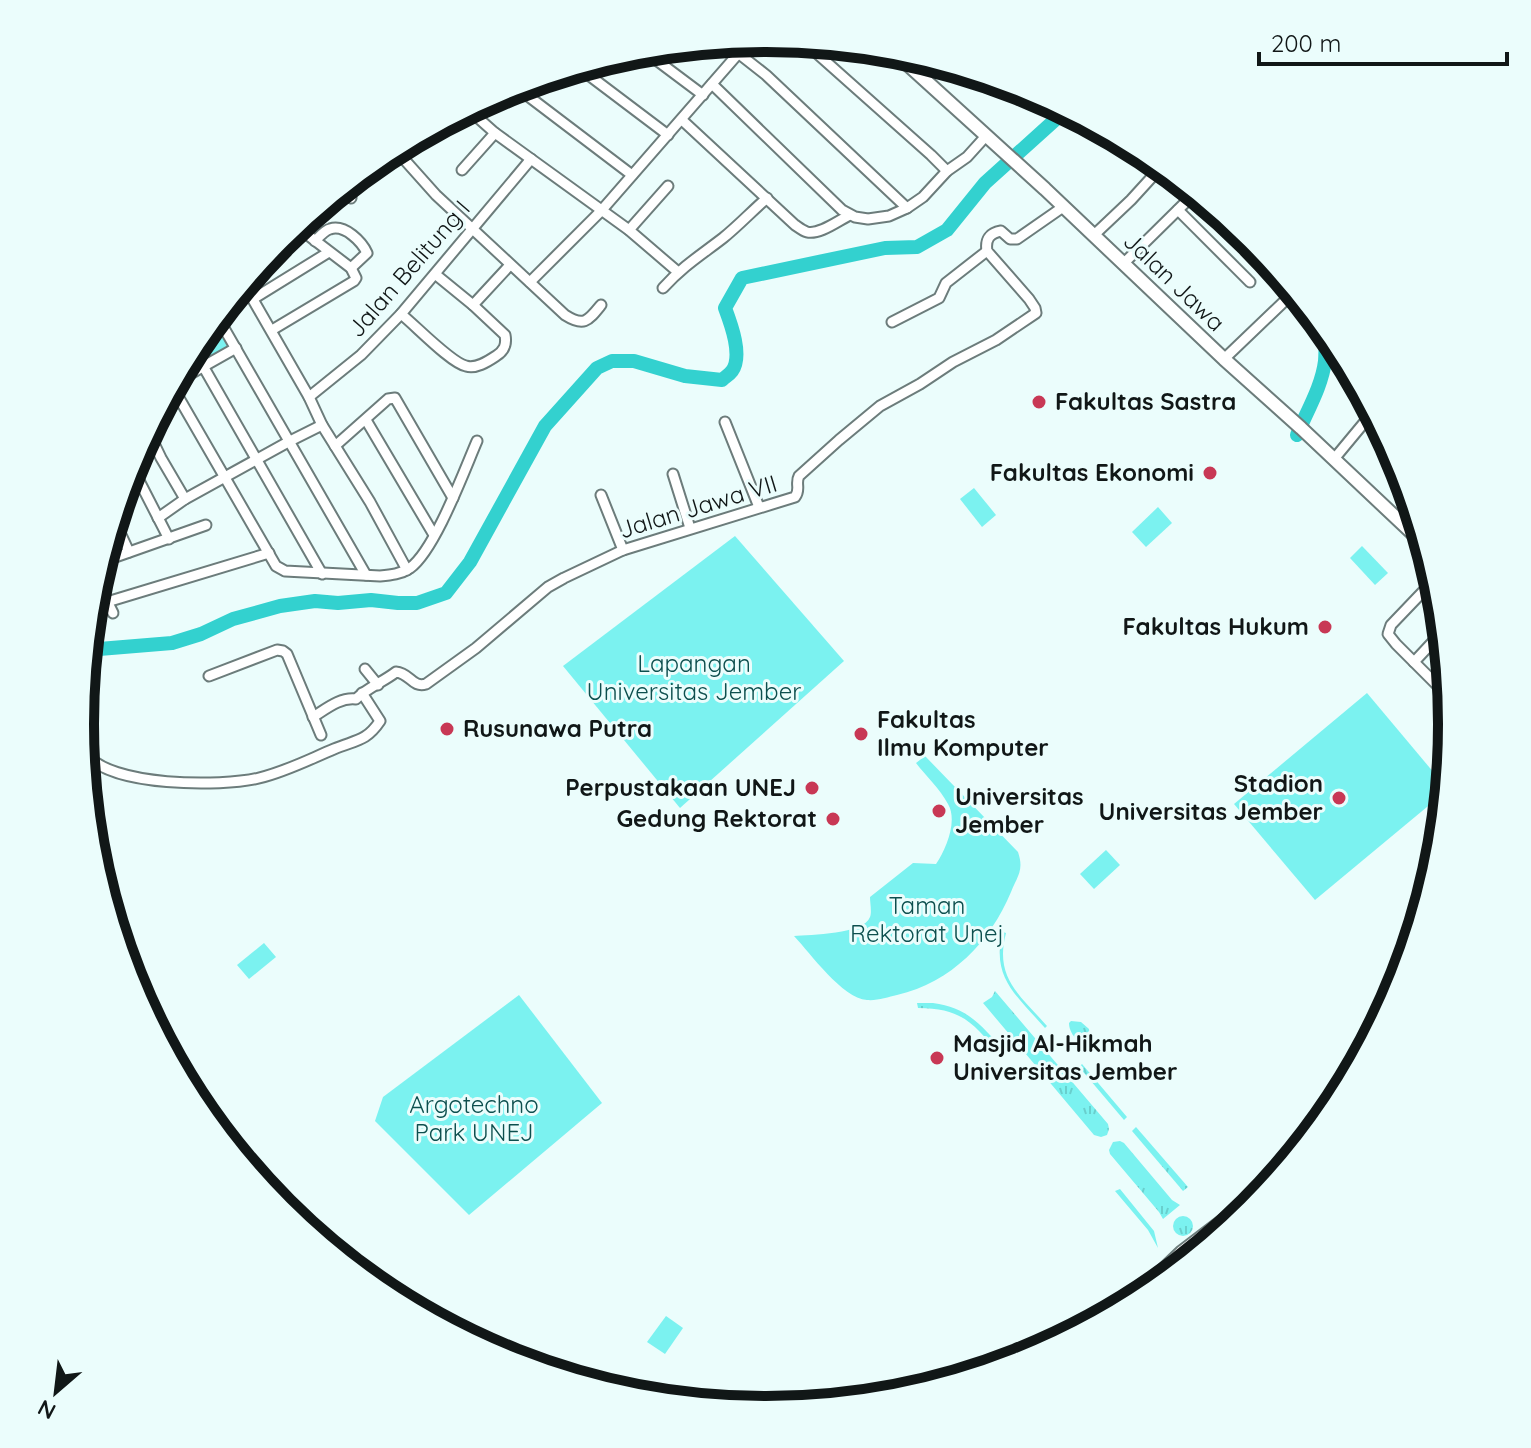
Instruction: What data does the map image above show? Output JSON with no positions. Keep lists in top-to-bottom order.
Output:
{
  "streets": {
    "main road": ["Jalan Jawa"],
    "street": ["Jalan Belitung I", "Jalan Jawa VII"]
  },
  "parks": ["Lapangan Universitas Jember", "Taman Rektorat Unej", "Argotechno Park UNEJ"],
  "places": [
    "Fakultas Sastra",
    "Fakultas Ekonomi",
    "Fakultas Hukum",
    "Rusunawa Putra",
    "Fakultas Ilmu Komputer",
    "Perpustakaan UNEJ",
    "Stadion Universitas Jember",
    "Universitas Jember",
    "Gedung Rektorat",
    "Masjid Al-Hikmah Universitas Jember"
  ],
  "scale_bar": "200 m",
  "north": "bottom left"
}
